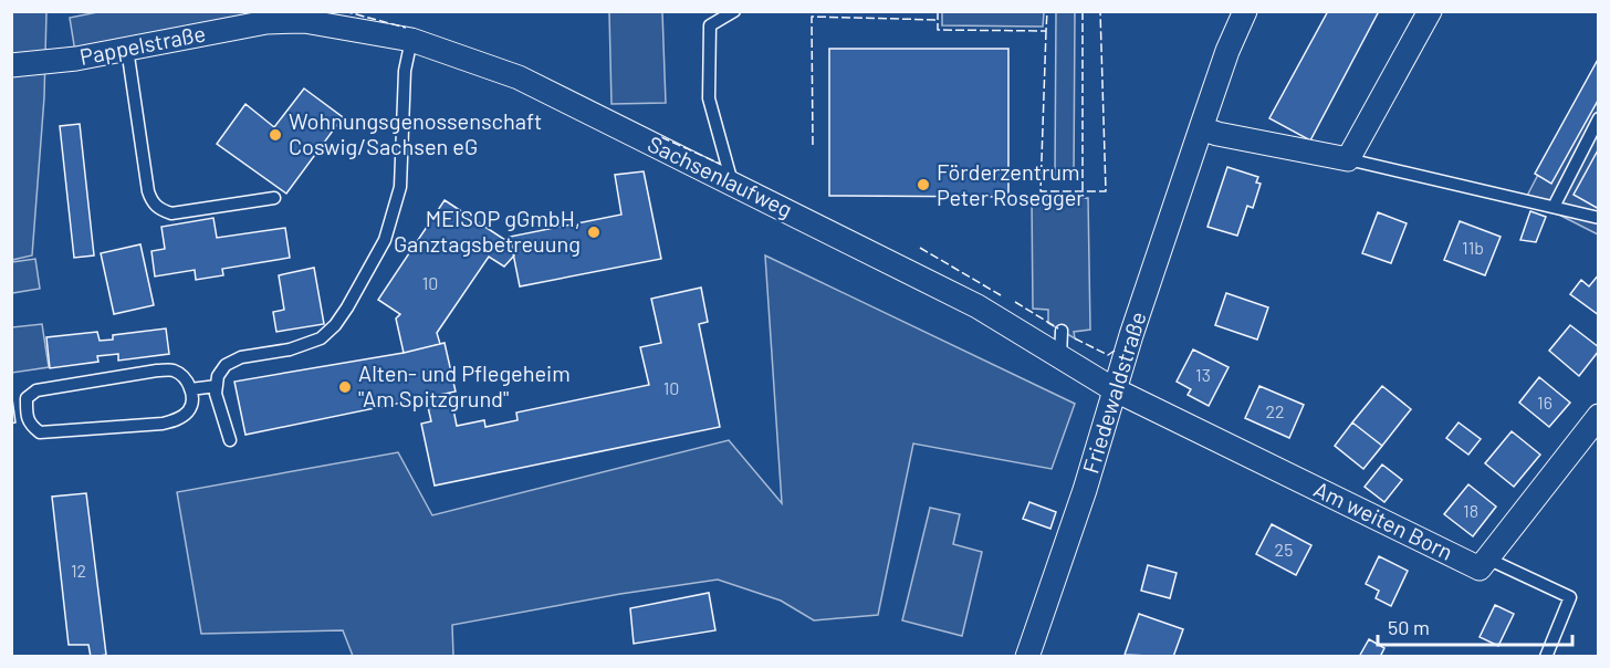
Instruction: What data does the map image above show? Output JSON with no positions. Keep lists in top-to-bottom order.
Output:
{
  "streets": {
    "street": [
      "Pappelstraße",
      "Sachsenlaufweg",
      "Friedewaldstraße",
      "Am weiten Born"
    ]
  },
  "crossings": [
    ["Pappelstraße", "Sachsenlaufweg"],
    ["Sachsenlaufweg", "Friedewaldstraße"],
    ["Sachsenlaufweg", "Am weiten Born"],
    ["Friedewaldstraße", "Am weiten Born"]
  ],
  "places": [
    "Wohnungsgenossenschaft Coswig/Sachsen eG",
    "Förderzentrum Peter Rosegger",
    "MEISOP gGmbH, Ganztagsbetreuung",
    "Alten- und Pflegeheim \"Am Spitzgrund\""
  ],
  "house_numbers": [
    "11b",
    "10",
    "13",
    "10",
    "16",
    "22",
    "18",
    "25",
    "12"
  ],
  "scale_bar": "50 m"
}
